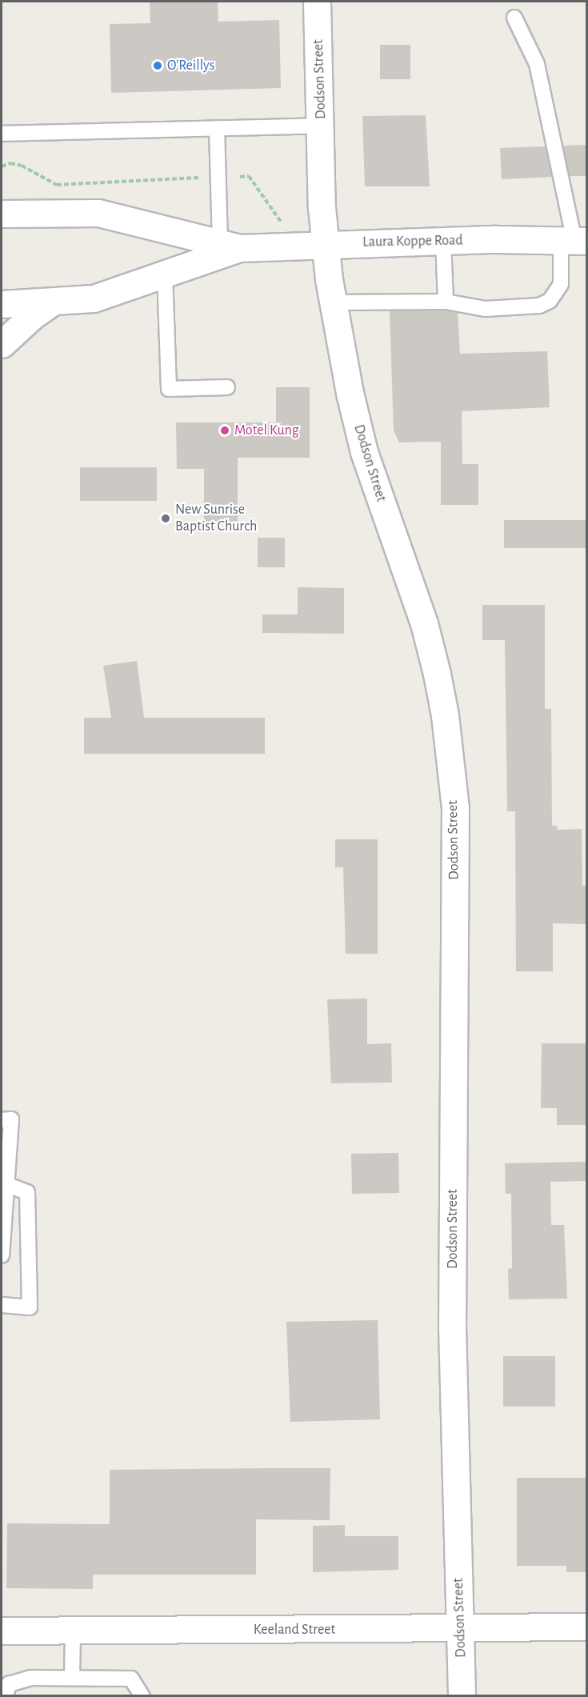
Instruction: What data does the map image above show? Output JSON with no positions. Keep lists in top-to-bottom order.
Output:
{
  "streets": {
    "street": ["Dodson Street", "Laura Koppe Road", "Keeland Street"]
  },
  "crossings": [
    ["Dodson Street", "Laura Koppe Road"],
    ["Dodson Street", "Keeland Street"]
  ],
  "places": ["O’Reillys", "Motel Kung", "New Sunrise Baptist Church"]
}
